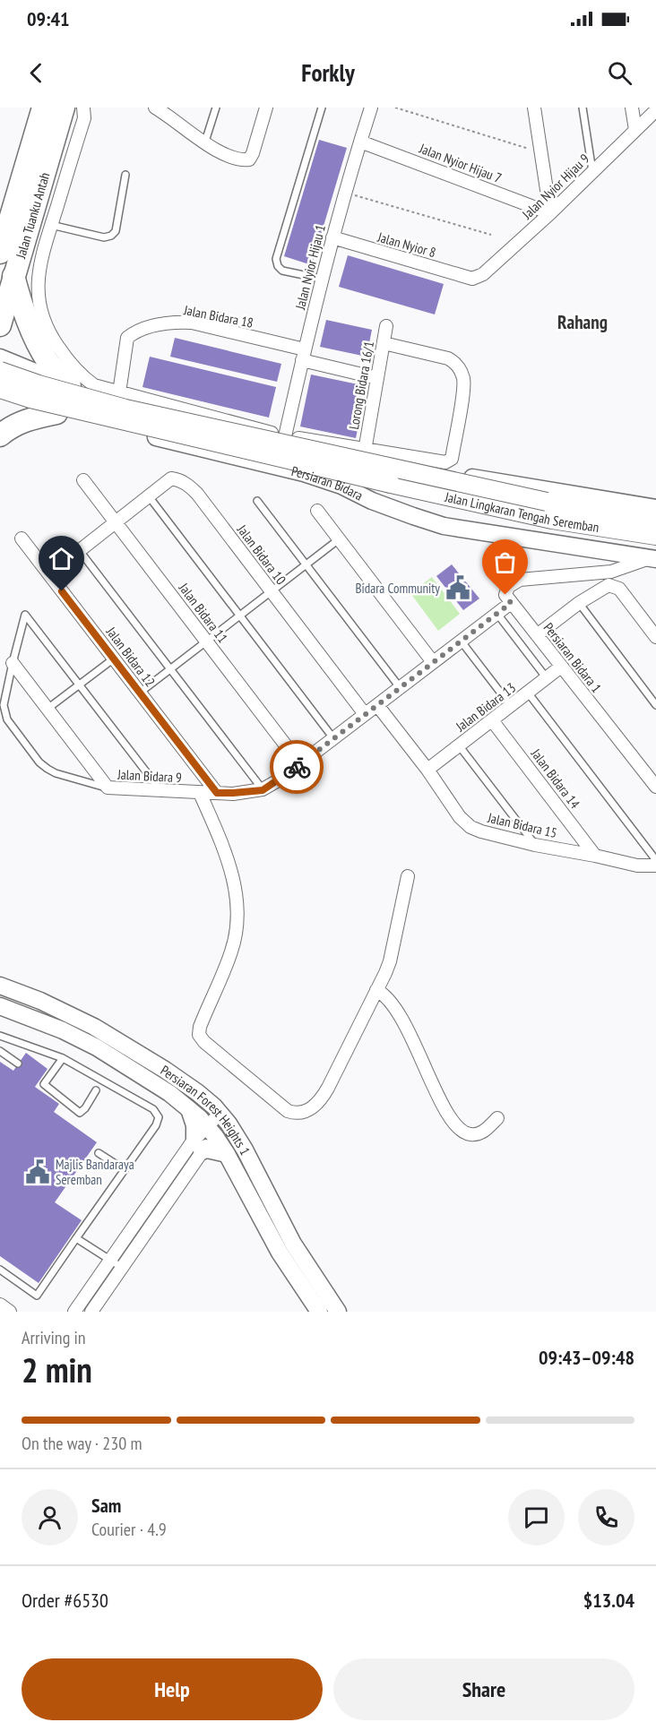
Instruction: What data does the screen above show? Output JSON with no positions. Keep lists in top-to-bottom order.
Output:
{
  "streets": {
    "highway": ["Jalan Tuanku Antah"],
    "main road": ["Persiaran Bidara", "Jalan Lingkaran Tengah Seremban", "Persiaran Forest Heights 1"],
    "street": [
      "Jalan Nyior Hijau 7",
      "Jalan Nyior Hijau 9",
      "Jalan Nyior 8",
      "Jalan Nyior Hijau 1",
      "Jalan Bidara 18",
      "Lorong Bidara 16/1",
      "Jalan Bidara 10",
      "Jalan Bidara 11",
      "Jalan Bidara 12",
      "Persiaran Bidara 1",
      "Jalan Bidara 13",
      "Jalan Bidara 9",
      "Jalan Bidara 14",
      "Jalan Bidara 15"
    ]
  },
  "crossings": [
    ["Jalan Nyior Hijau 7", "Jalan Nyior Hijau 9"],
    ["Jalan Nyior Hijau 7", "Jalan Nyior Hijau 1"],
    ["Jalan Nyior Hijau 9", "Jalan Nyior 8"],
    ["Jalan Nyior 8", "Jalan Nyior Hijau 1"],
    ["Jalan Nyior Hijau 1", "Jalan Bidara 18"],
    ["Persiaran Bidara", "Jalan Lingkaran Tengah Seremban"],
    ["Jalan Bidara 10", "Jalan Bidara 11"],
    ["Jalan Bidara 10", "Jalan Bidara 12"],
    ["Jalan Bidara 10", "Jalan Bidara 9"],
    ["Jalan Bidara 11", "Jalan Bidara 9"],
    ["Jalan Bidara 12", "Jalan Bidara 9"],
    ["Persiaran Bidara 1", "Jalan Bidara 13"],
    ["Persiaran Bidara 1", "Jalan Bidara 9"],
    ["Jalan Bidara 13", "Jalan Bidara 14"],
    ["Jalan Bidara 13", "Jalan Bidara 15"],
    ["Jalan Bidara 9", "Jalan Bidara 15"],
    ["Jalan Bidara 14", "Jalan Bidara 15"]
  ],
  "districts": ["Rahang"],
  "places": {
    "public building": ["Bidara Community", "Majlis Bandaraya Seremban"]
  },
  "page": {
    "status": "09:41",
    "header": "Forkly",
    "heading": ["2 min", "Arriving in", "09:43–09:48"],
    "panel": [
      "Sam",
      "Courier · 4.9",
      "Order #6530",
      "$13.04"
    ],
    "bar": "On the way · 230 m",
    "buttons": ["Help", "Share"]
  }
}
